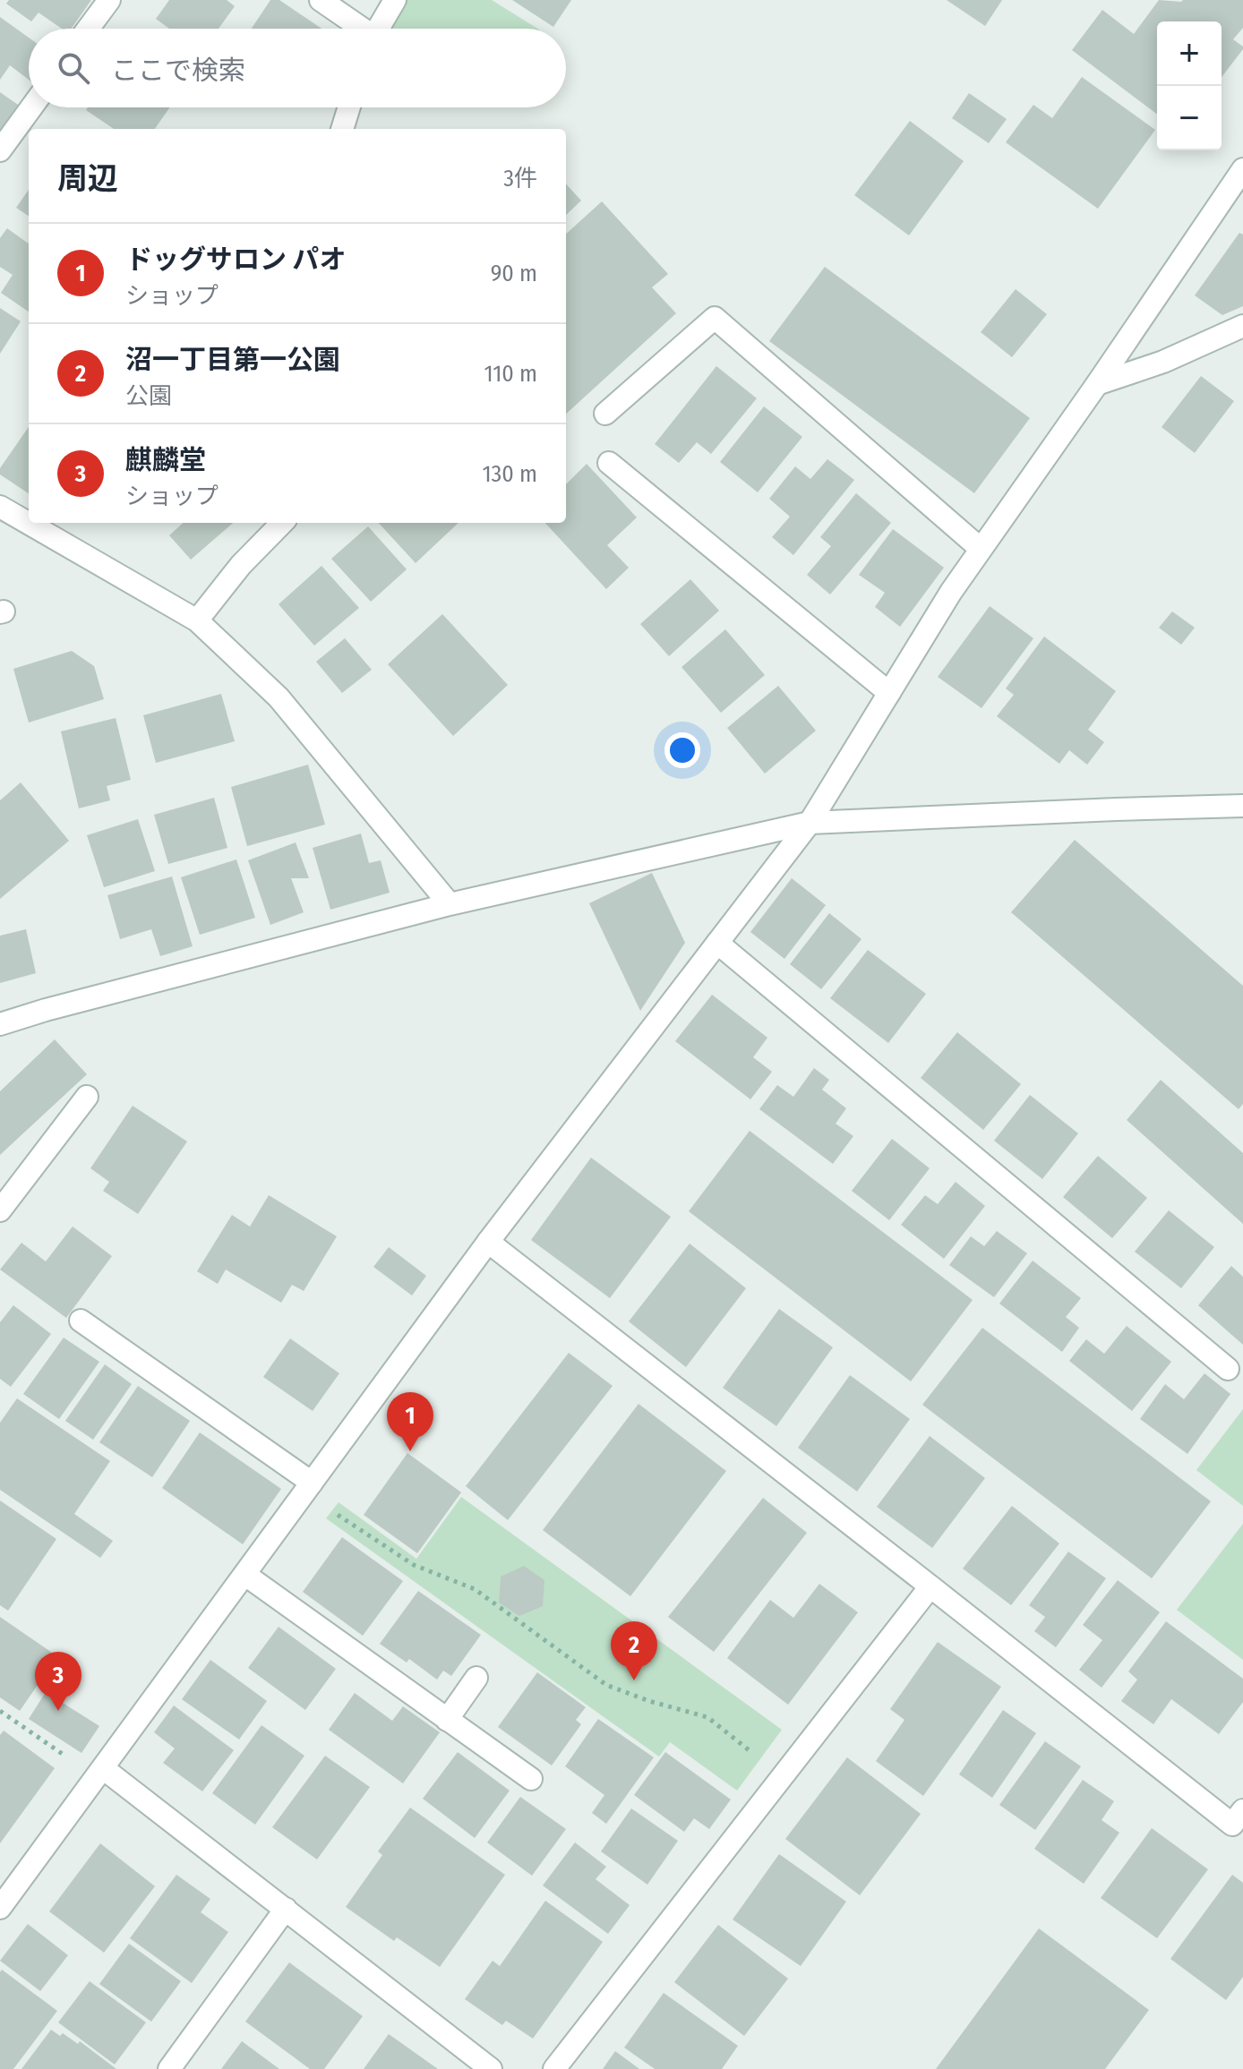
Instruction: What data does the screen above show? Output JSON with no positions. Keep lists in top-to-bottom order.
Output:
{
  "page": {
    "map_buttons": ["+", "−"],
    "search": "ここで検索",
    "heading": ["周辺", "3件"],
    "list": [
      {
        "mark": "1",
        "name": "ドッグサロン パオ",
        "note": "ショップ",
        "value": "90 m"
      },
      {
        "mark": "2",
        "name": "沼一丁目第一公園",
        "note": "公園",
        "value": "110 m"
      },
      {
        "mark": "3",
        "name": "麒麟堂",
        "note": "ショップ",
        "value": "130 m"
      }
    ],
    "pins": ["1", "2", "3"]
  }
}
